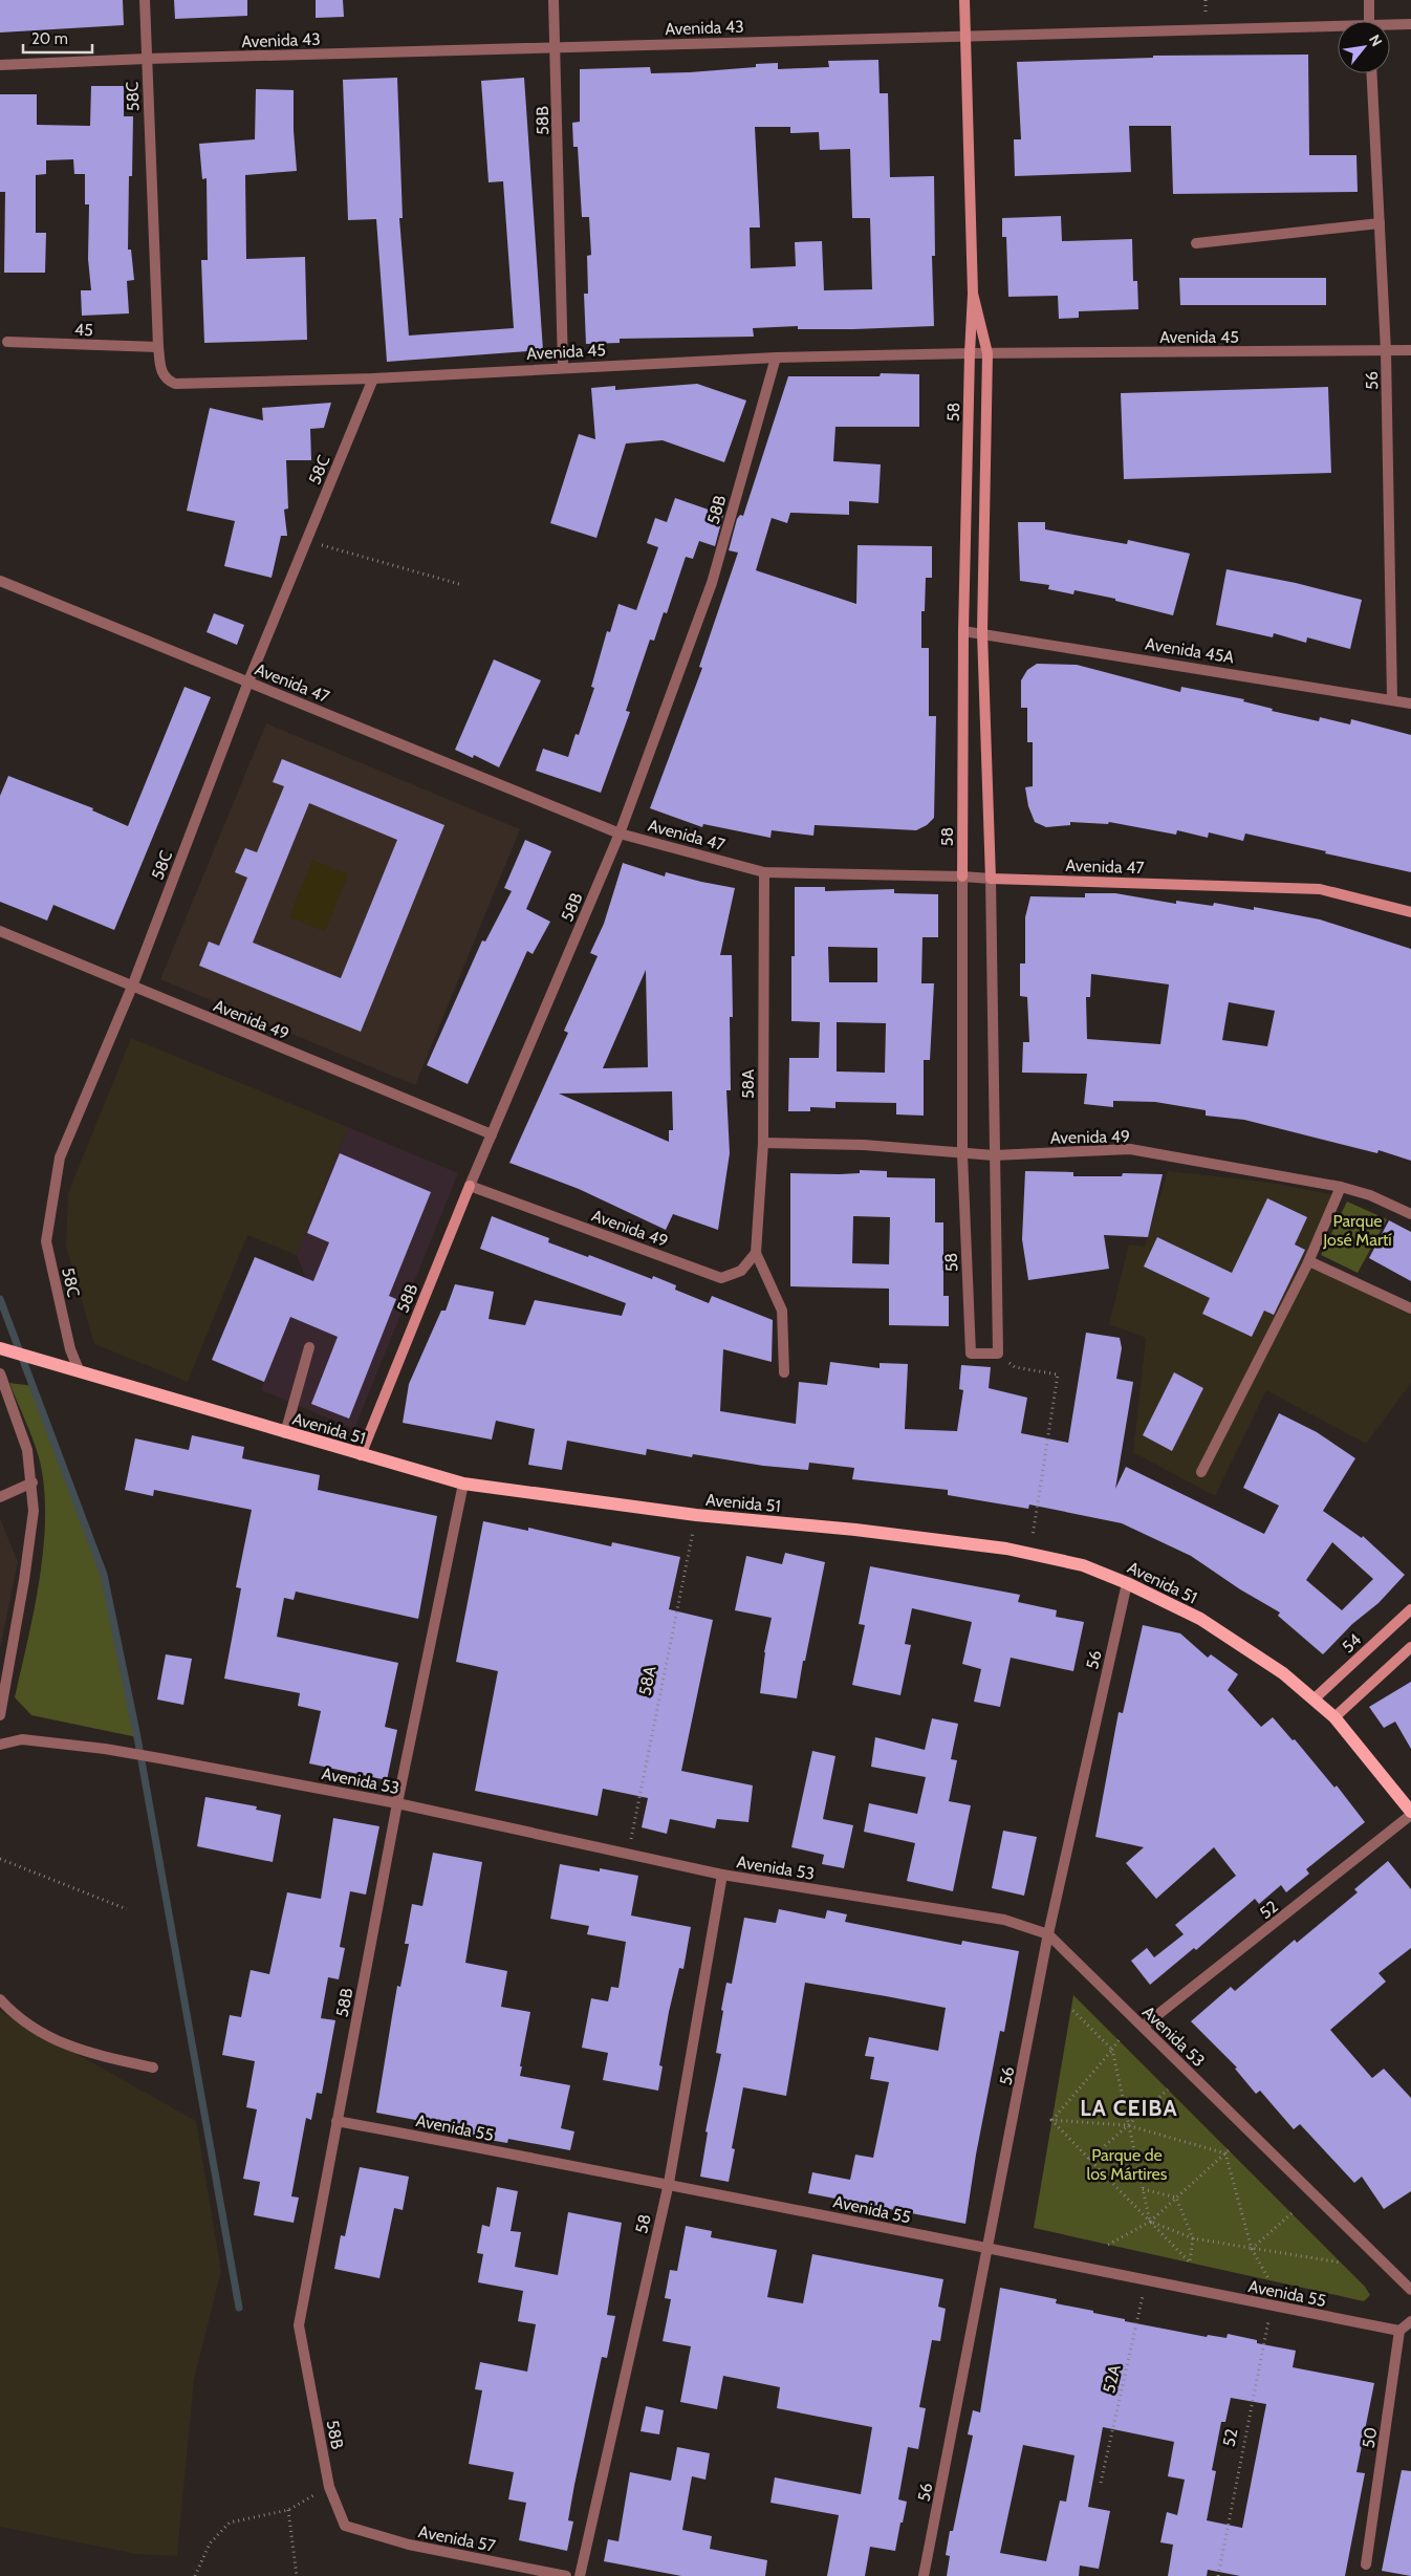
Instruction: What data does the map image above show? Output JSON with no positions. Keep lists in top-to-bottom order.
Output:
{
  "streets": {
    "main road": ["Avenida 51"],
    "street": [
      "Avenida 43",
      "58C",
      "58B",
      "45",
      "Avenida 45",
      "56",
      "58",
      "Avenida 45A",
      "Avenida 47",
      "Avenida 49",
      "58A",
      "54",
      "Avenida 53",
      "52",
      "Avenida 55",
      "50",
      "Avenida 57"
    ],
    "path": ["52A"]
  },
  "crossings": [
    ["Avenida 43", "58C"],
    ["Avenida 43", "58B"],
    ["Avenida 43", "58"],
    ["58C", "45"],
    ["58C", "Avenida 45"],
    ["58C", "Avenida 47"],
    ["58C", "Avenida 49"],
    ["58C", "Avenida 51"],
    ["58B", "Avenida 45"],
    ["58B", "Avenida 47"],
    ["58B", "Avenida 49"],
    ["58B", "Avenida 51"],
    ["58B", "Avenida 53"],
    ["58B", "Avenida 55"],
    ["58B", "Avenida 57"],
    ["Avenida 45", "56"],
    ["Avenida 45", "58"],
    ["56", "Avenida 45A"],
    ["56", "Avenida 51"],
    ["56", "Avenida 53"],
    ["56", "Avenida 55"],
    ["58", "Avenida 45A"],
    ["58", "Avenida 47"],
    ["58", "Avenida 49"],
    ["58", "Avenida 53"],
    ["58", "Avenida 55"],
    ["Avenida 47", "58A"],
    ["Avenida 49", "58A"],
    ["58A", "Avenida 51"],
    ["58A", "Avenida 53"],
    ["Avenida 51", "54"],
    ["Avenida 51", "52"],
    ["Avenida 53", "52"],
    ["52", "Avenida 55"],
    ["Avenida 55", "52A"],
    ["Avenida 55", "50"]
  ],
  "districts": ["LA CEIBA"],
  "parks": ["Parque José Martí", "Parque de los Mártires"],
  "scale_bar": "20 m",
  "north": "top right"
}
